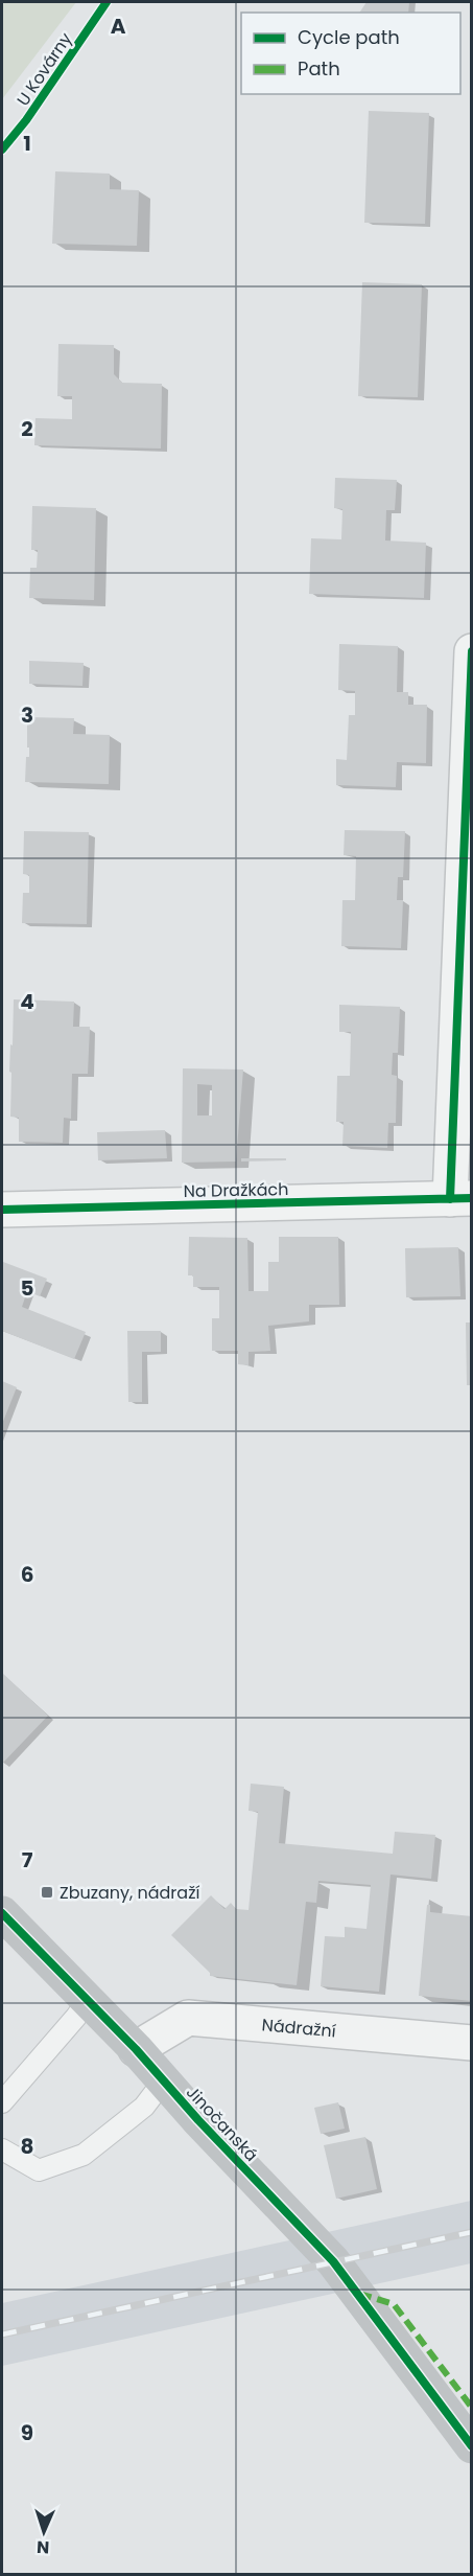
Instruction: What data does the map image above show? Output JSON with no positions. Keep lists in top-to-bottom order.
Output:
{
  "streets": {
    "street": ["Na Dražkách", "Nádražní", "Jinočanská"],
    "cycle path": ["U Kovárny"]
  },
  "crossings": [
    ["Nádražní", "Jinočanská"]
  ],
  "places": {
    "transit": ["Zbuzany, nádraží"]
  },
  "legend": ["Cycle path", "Path"],
  "north": "bottom",
  "grid": {
    "columns": ["A"],
    "rows": [
      "1",
      "2",
      "3",
      "4",
      "5",
      "6",
      "7",
      "8",
      "9"
    ]
  }
}
